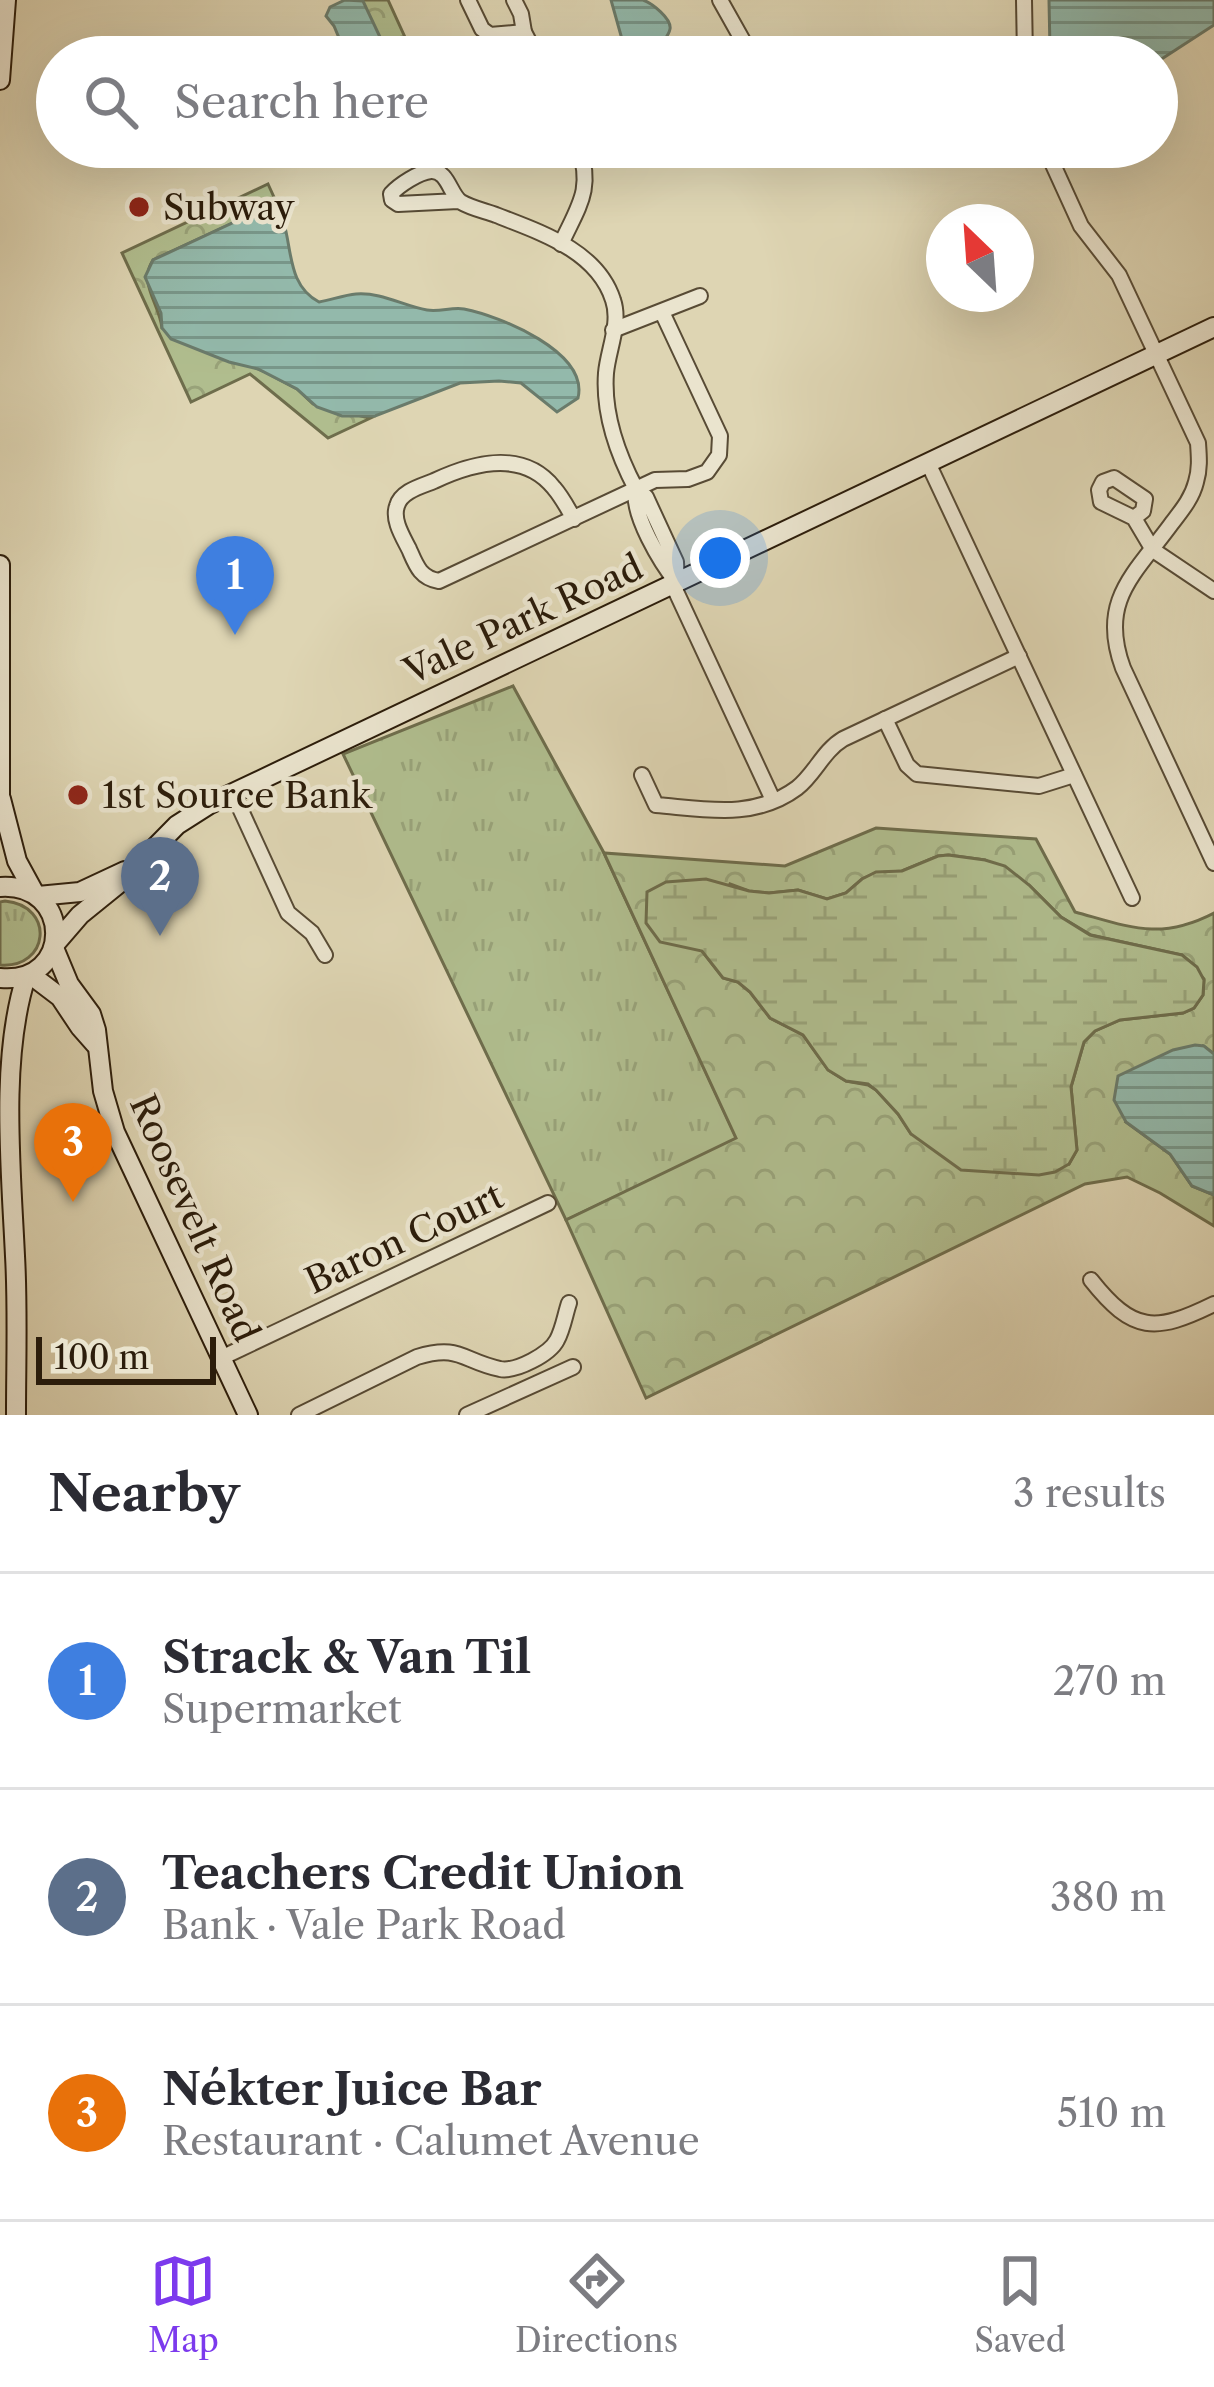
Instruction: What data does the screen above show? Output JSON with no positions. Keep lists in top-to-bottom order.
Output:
{
  "streets": {
    "main road": ["Vale Park Road", "Roosevelt Road"],
    "street": ["Baron Court"]
  },
  "crossings": [
    ["Vale Park Road", "Roosevelt Road"],
    ["Roosevelt Road", "Baron Court"]
  ],
  "places": ["Subway", "1st Source Bank"],
  "scale_bar": "100 m",
  "north": "top left",
  "page": {
    "search": "Search here",
    "pins": ["1", "2", "3"],
    "scale": "100 m",
    "heading": ["Nearby", "3 results"],
    "list": [
      {
        "mark": "1",
        "name": "Strack & Van Til",
        "note": "Supermarket",
        "value": "270 m"
      },
      {
        "mark": "2",
        "name": "Teachers Credit Union",
        "note": "Bank · Vale Park Road",
        "value": "380 m"
      },
      {
        "mark": "3",
        "name": "Nékter Juice Bar",
        "note": "Restaurant · Calumet Avenue",
        "value": "510 m"
      }
    ],
    "nav": ["Map", "Directions", "Saved"]
  }
}
